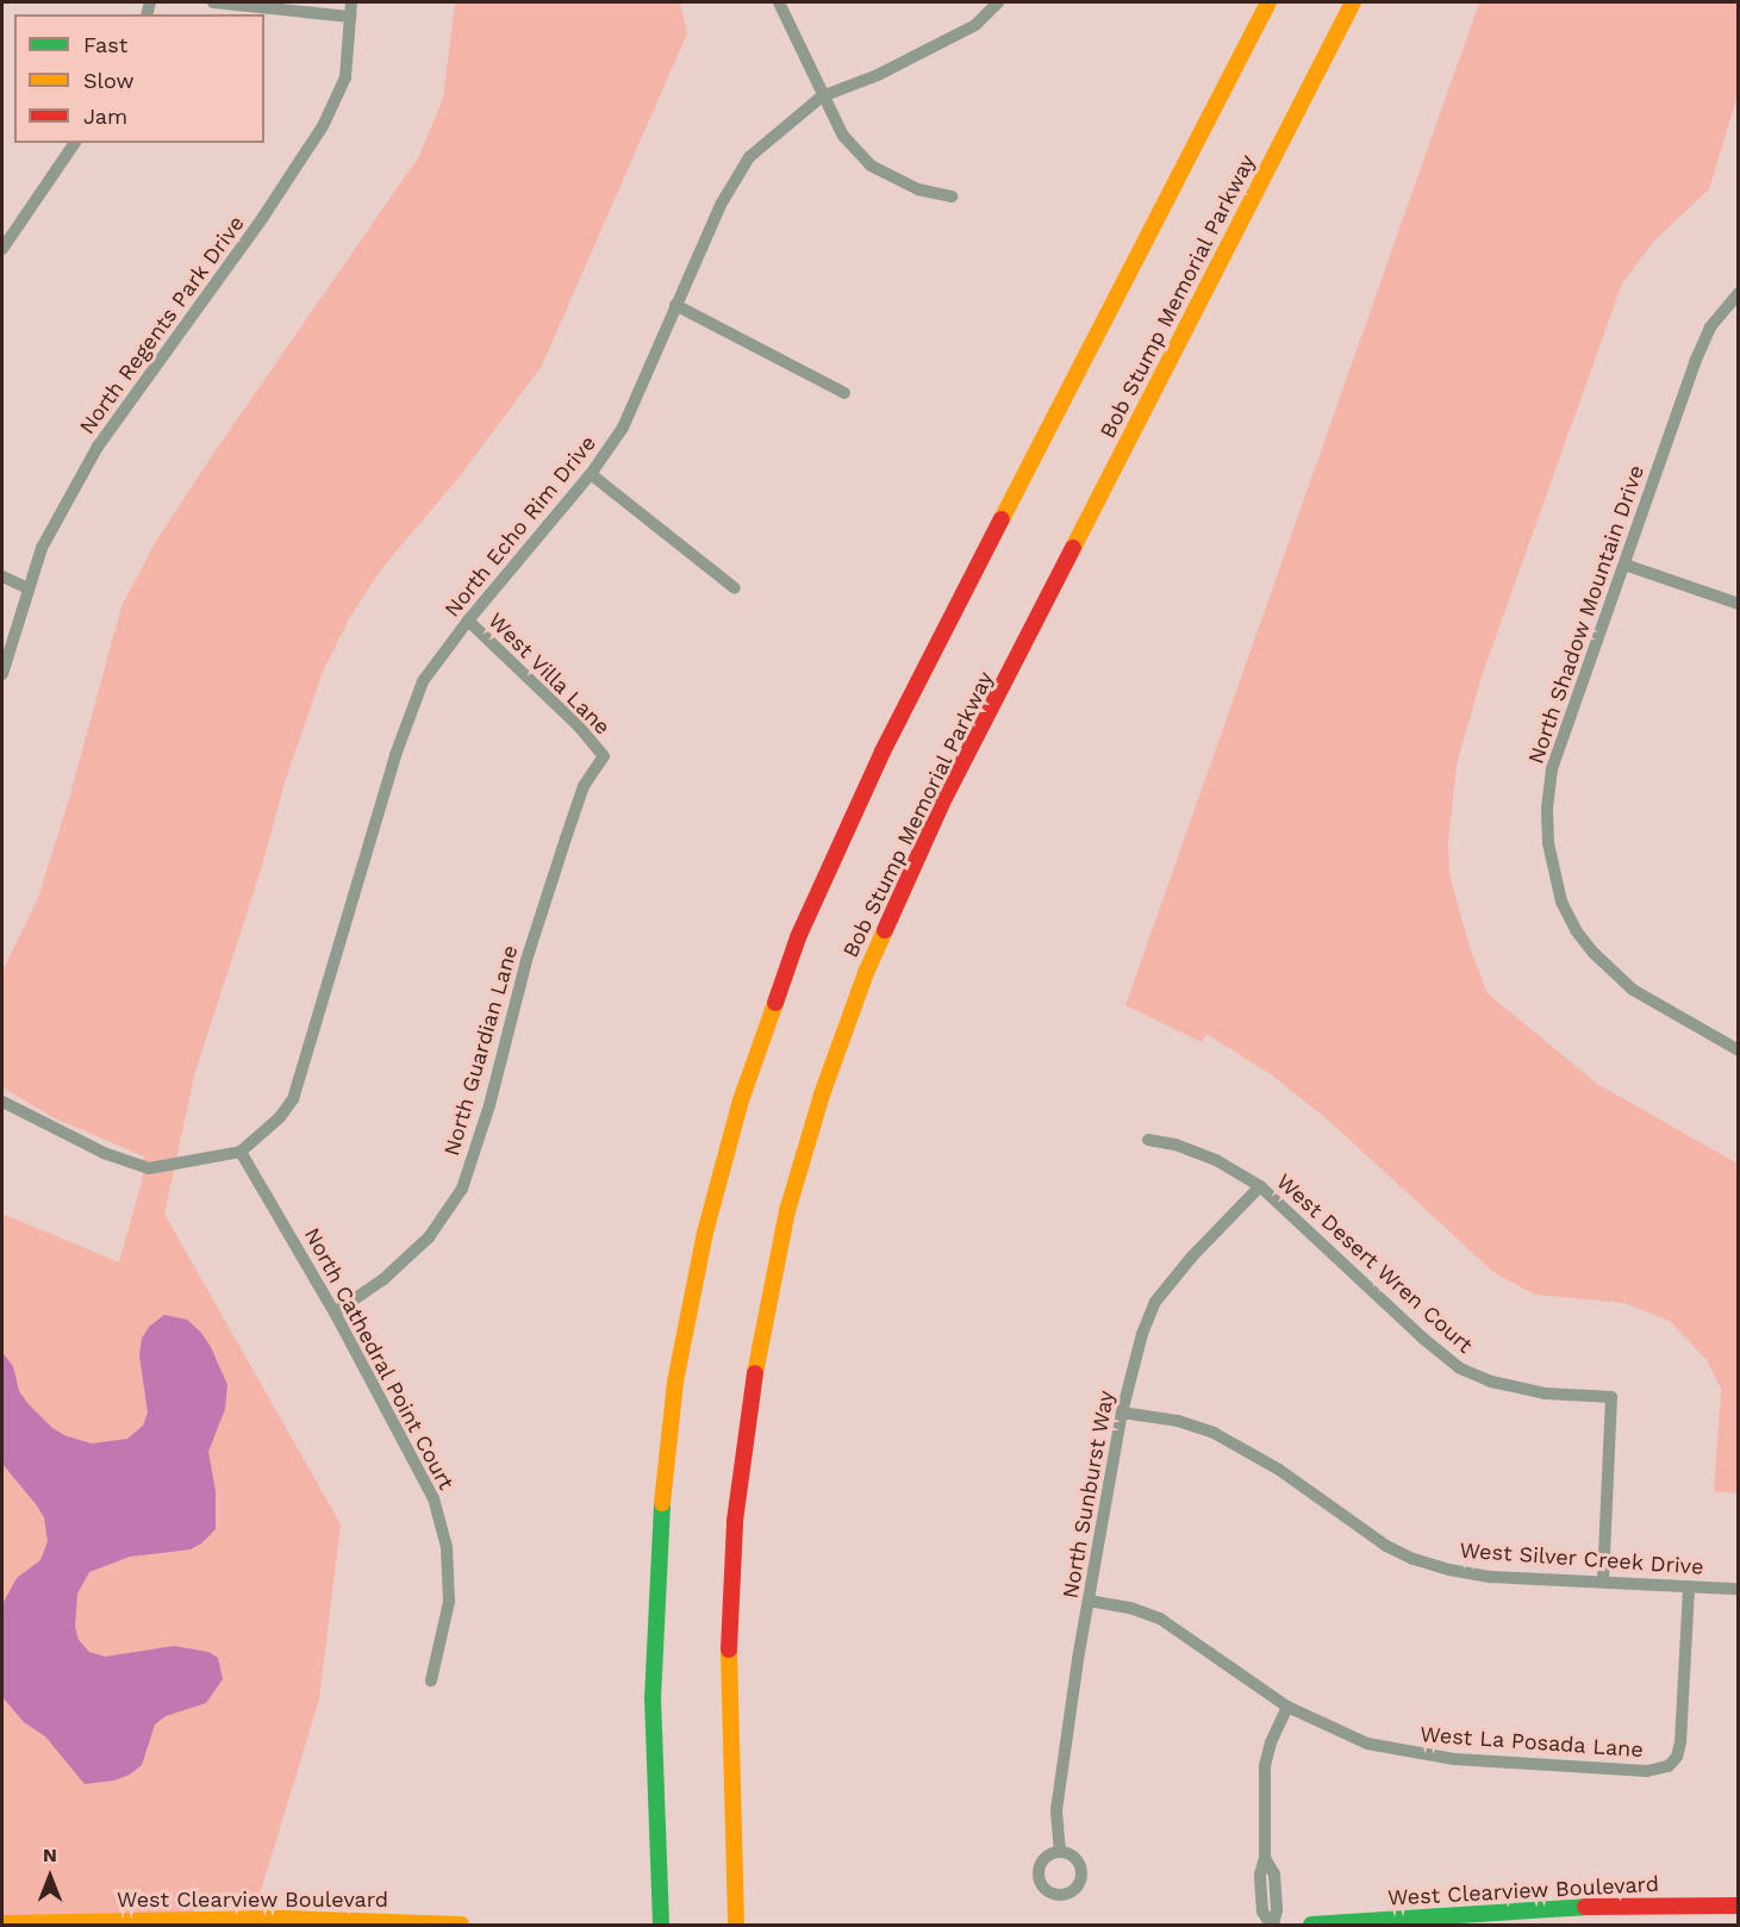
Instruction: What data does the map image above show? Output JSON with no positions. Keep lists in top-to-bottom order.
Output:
{
  "streets": {
    "main road": ["Bob Stump Memorial Parkway", "West Clearview Boulevard"],
    "street": [
      "North Regents Park Drive",
      "North Echo Rim Drive",
      "North Shadow Mountain Drive",
      "West Villa Lane",
      "North Guardian Lane",
      "West Desert Wren Court",
      "North Cathedral Point Court",
      "North Sunburst Way",
      "West Silver Creek Drive",
      "West La Posada Lane"
    ]
  },
  "crossings": [
    ["North Echo Rim Drive", "West Villa Lane"],
    ["North Echo Rim Drive", "North Cathedral Point Court"],
    ["West Villa Lane", "North Guardian Lane"],
    ["North Guardian Lane", "North Cathedral Point Court"],
    ["West Desert Wren Court", "North Sunburst Way"],
    ["West Desert Wren Court", "West Silver Creek Drive"],
    ["North Sunburst Way", "West Silver Creek Drive"],
    ["North Sunburst Way", "West La Posada Lane"],
    ["West Silver Creek Drive", "West La Posada Lane"]
  ],
  "legend": ["Fast", "Slow", "Jam"],
  "north": "top"
}
